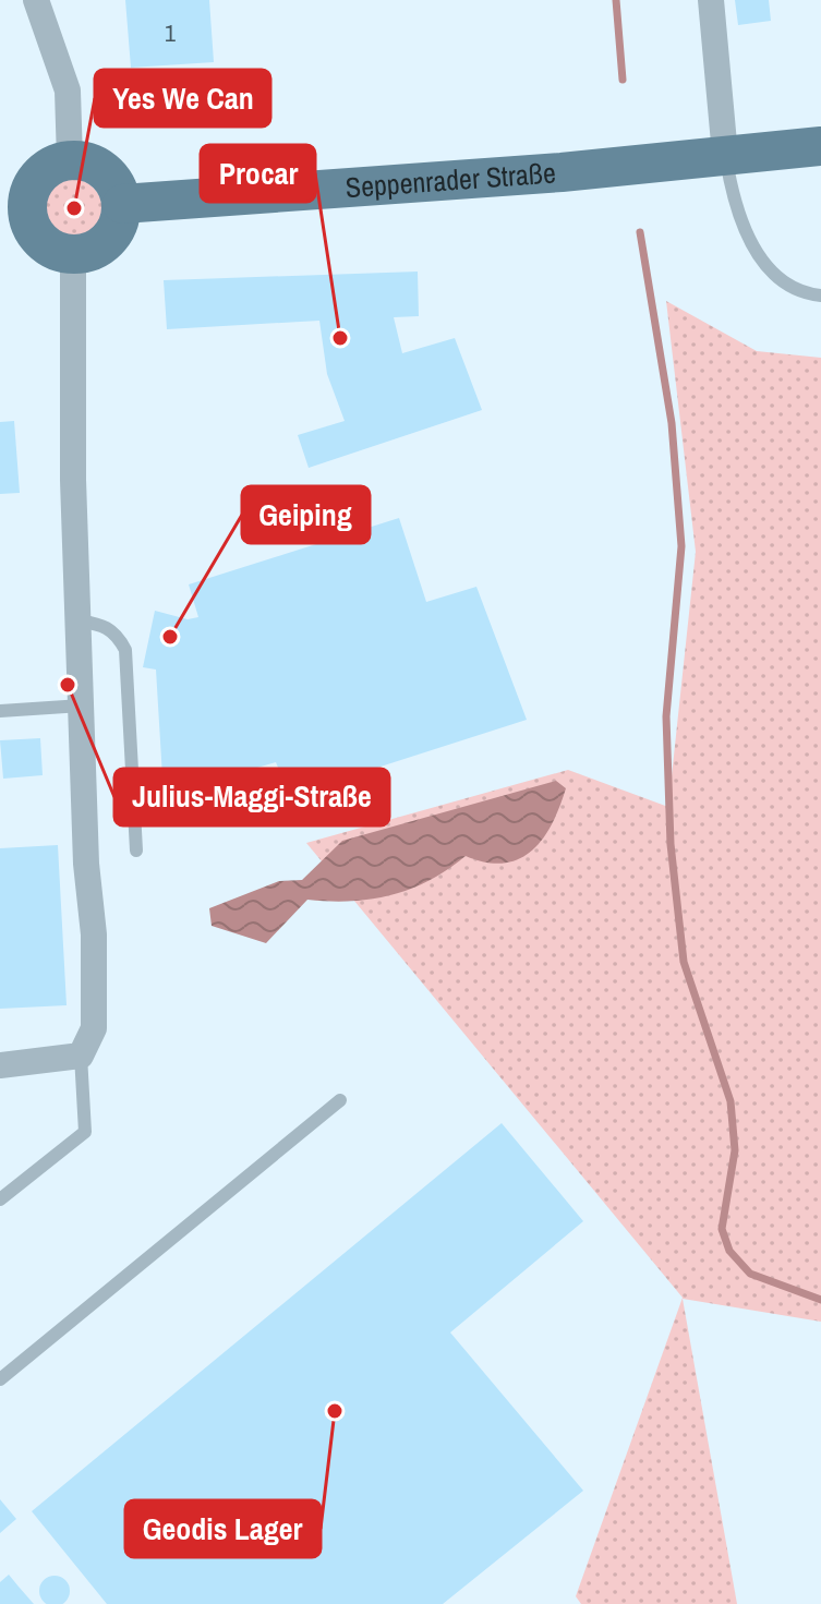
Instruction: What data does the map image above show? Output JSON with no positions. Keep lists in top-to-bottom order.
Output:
{
  "streets": {
    "main road": ["Seppenrader Straße"]
  },
  "places": [
    "Yes We Can",
    "Procar",
    "Geiping",
    "Julius-Maggi-Straße",
    "Geodis Lager"
  ],
  "house_numbers": ["1"]
}
